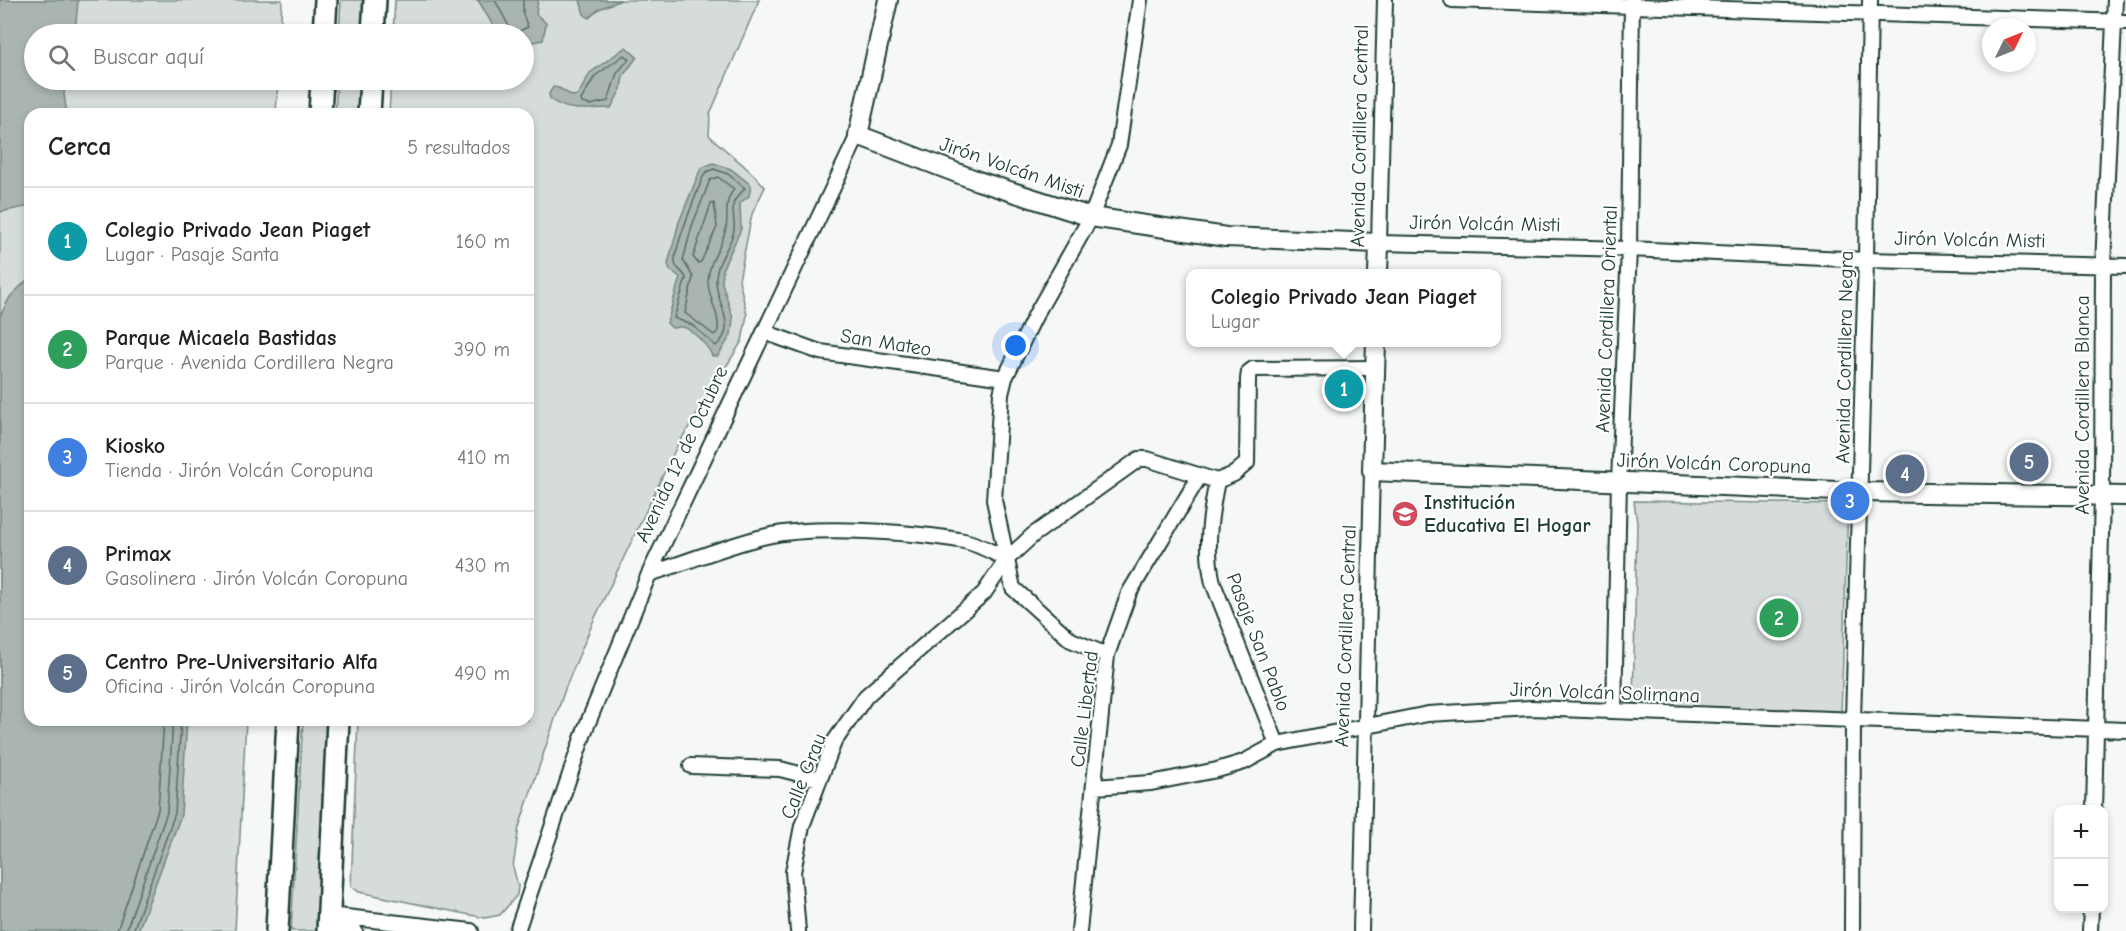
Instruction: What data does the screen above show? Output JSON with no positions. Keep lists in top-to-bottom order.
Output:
{
  "streets": {
    "street": [
      "Avenida Cordillera Central",
      "Jirón Volcán Misti",
      "Avenida Cordillera Oriental",
      "San Mateo",
      "Avenida Cordillera Negra",
      "Avenida Cordillera Blanca",
      "Avenida 12 de Octubre",
      "Jirón Volcán Coropuna",
      "Pasaje San Pablo",
      "Jirón Volcán Solimana",
      "Calle Libertad",
      "Calle Grau"
    ]
  },
  "crossings": [
    ["Avenida Cordillera Central", "Jirón Volcán Misti"],
    ["Avenida Cordillera Central", "Jirón Volcán Coropuna"],
    ["Avenida Cordillera Central", "Jirón Volcán Solimana"],
    ["Jirón Volcán Misti", "Avenida Cordillera Oriental"],
    ["Jirón Volcán Misti", "Avenida Cordillera Negra"],
    ["Jirón Volcán Misti", "Avenida Cordillera Blanca"],
    ["Jirón Volcán Misti", "Avenida 12 de Octubre"],
    ["Avenida Cordillera Oriental", "Jirón Volcán Coropuna"],
    ["Avenida Cordillera Oriental", "Jirón Volcán Solimana"],
    ["San Mateo", "Avenida 12 de Octubre"],
    ["Avenida Cordillera Negra", "Jirón Volcán Coropuna"],
    ["Avenida Cordillera Negra", "Jirón Volcán Solimana"],
    ["Avenida Cordillera Blanca", "Jirón Volcán Coropuna"],
    ["Avenida Cordillera Blanca", "Jirón Volcán Solimana"],
    ["Pasaje San Pablo", "Jirón Volcán Solimana"],
    ["Jirón Volcán Solimana", "Calle Libertad"],
    ["Calle Libertad", "Calle Grau"]
  ],
  "places": {
    "school or university": ["Institución Educativa El Hogar"]
  },
  "north": "top right",
  "page": {
    "search": "Buscar aquí",
    "heading": ["Cerca", "5 resultados"],
    "list": [
      {
        "mark": "1",
        "name": "Colegio Privado Jean Piaget",
        "note": "Lugar · Pasaje Santa",
        "value": "160 m"
      },
      {
        "mark": "2",
        "name": "Parque Micaela Bastidas",
        "note": "Parque · Avenida Cordillera Negra",
        "value": "390 m"
      },
      {
        "mark": "3",
        "name": "Kiosko",
        "note": "Tienda · Jirón Volcán Coropuna",
        "value": "410 m"
      },
      {
        "mark": "4",
        "name": "Primax",
        "note": "Gasolinera · Jirón Volcán Coropuna",
        "value": "430 m"
      },
      {
        "mark": "5",
        "name": "Centro Pre-Universitario Alfa",
        "note": "Oficina · Jirón Volcán Coropuna",
        "value": "490 m"
      }
    ],
    "popup": ["Colegio Privado Jean Piaget", "Lugar"],
    "pins": [
      "1",
      "5",
      "4",
      "3",
      "2"
    ],
    "map_buttons": ["+", "−"]
  }
}
